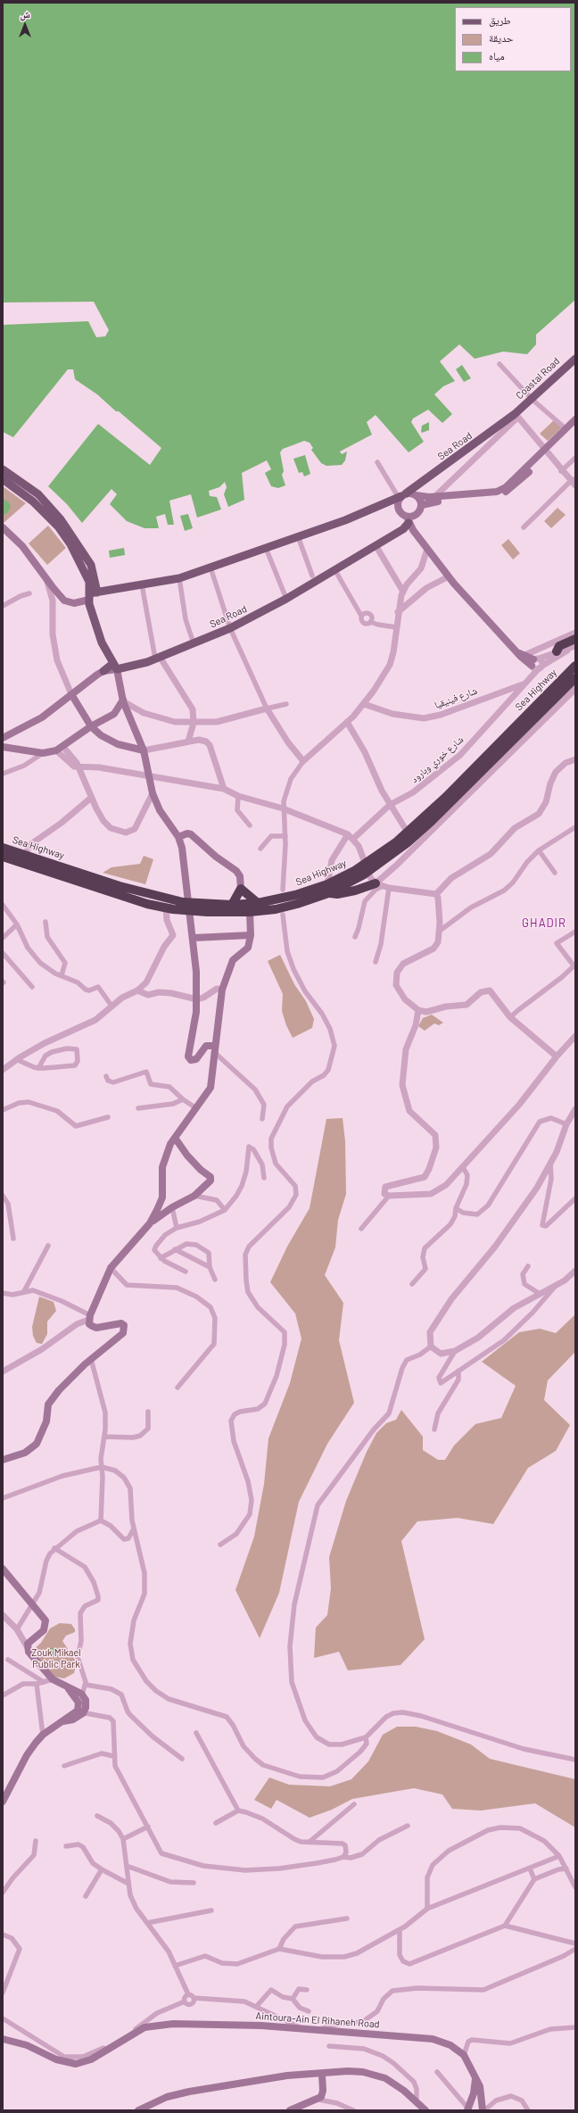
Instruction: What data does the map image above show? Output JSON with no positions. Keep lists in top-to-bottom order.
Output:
{
  "streets": {
    "highway": ["Sea Highway"],
    "main road": ["Coastal Road", "Sea Road", "Aintoura-Ain El Rihaneh Road"],
    "street": ["شارع فينيقيا", "شارع خوري وبارود"]
  },
  "crossings": [
    ["Coastal Road", "Sea Road"],
    ["Sea Highway", "شارع خوري وبارود"],
    ["شارع فينيقيا", "شارع خوري وبارود"]
  ],
  "districts": ["GHADIR"],
  "parks": ["Zouk Mikael Public Park"],
  "legend": ["طريق", "حديقة", "مياه"],
  "north": "top"
}
